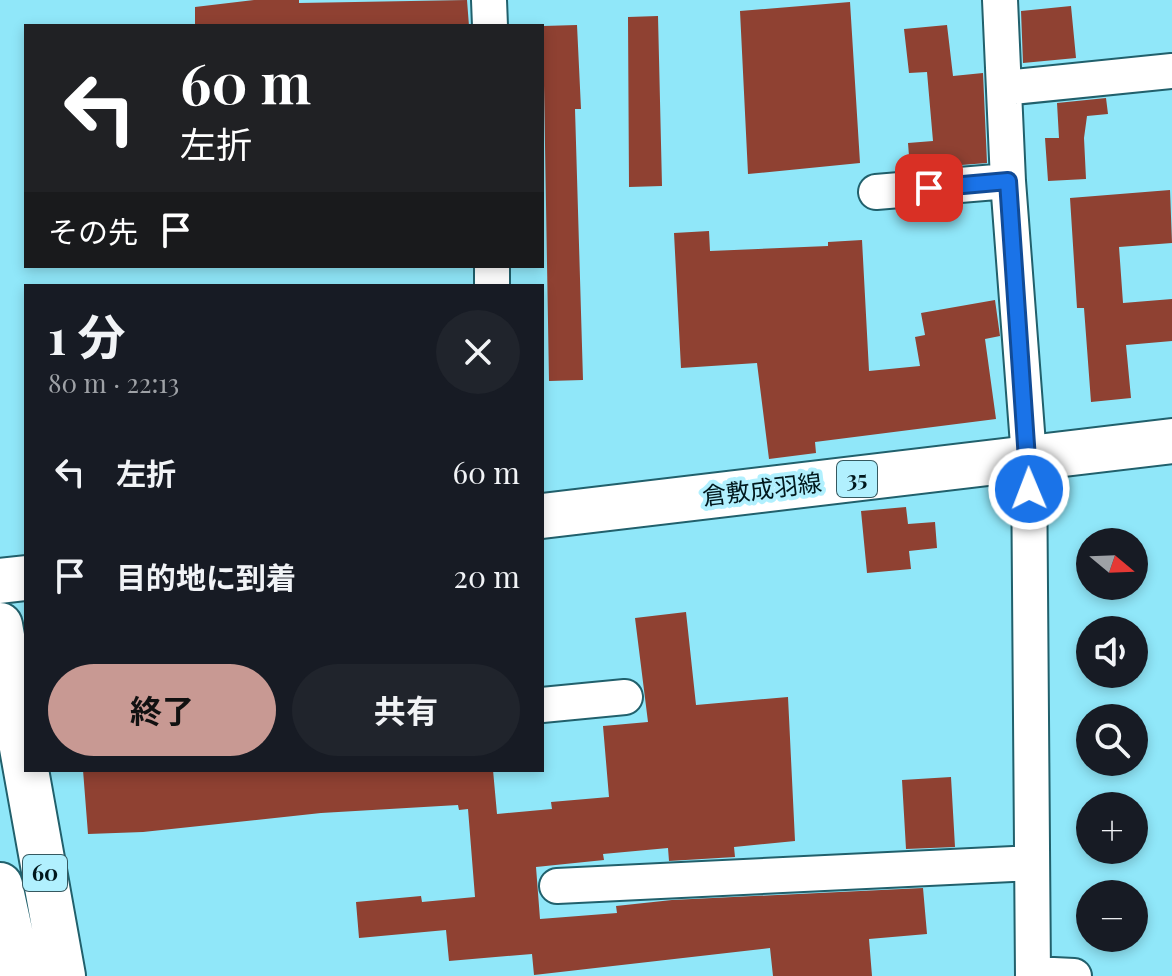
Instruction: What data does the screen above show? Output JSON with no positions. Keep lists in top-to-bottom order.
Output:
{
  "streets": {
    "main road": ["35", "倉敷成羽線", "60"]
  },
  "north": "right",
  "page": {
    "turn": ["60 m", "左折"],
    "then": "その先",
    "heading": ["1 分", "80 m · 22:13"],
    "list": [
      {
        "name": "左折",
        "value": "60 m"
      },
      {
        "name": "目的地に到着",
        "value": "20 m"
      }
    ],
    "map_buttons": ["+", "−"],
    "buttons": ["終了", "共有"]
  }
}
